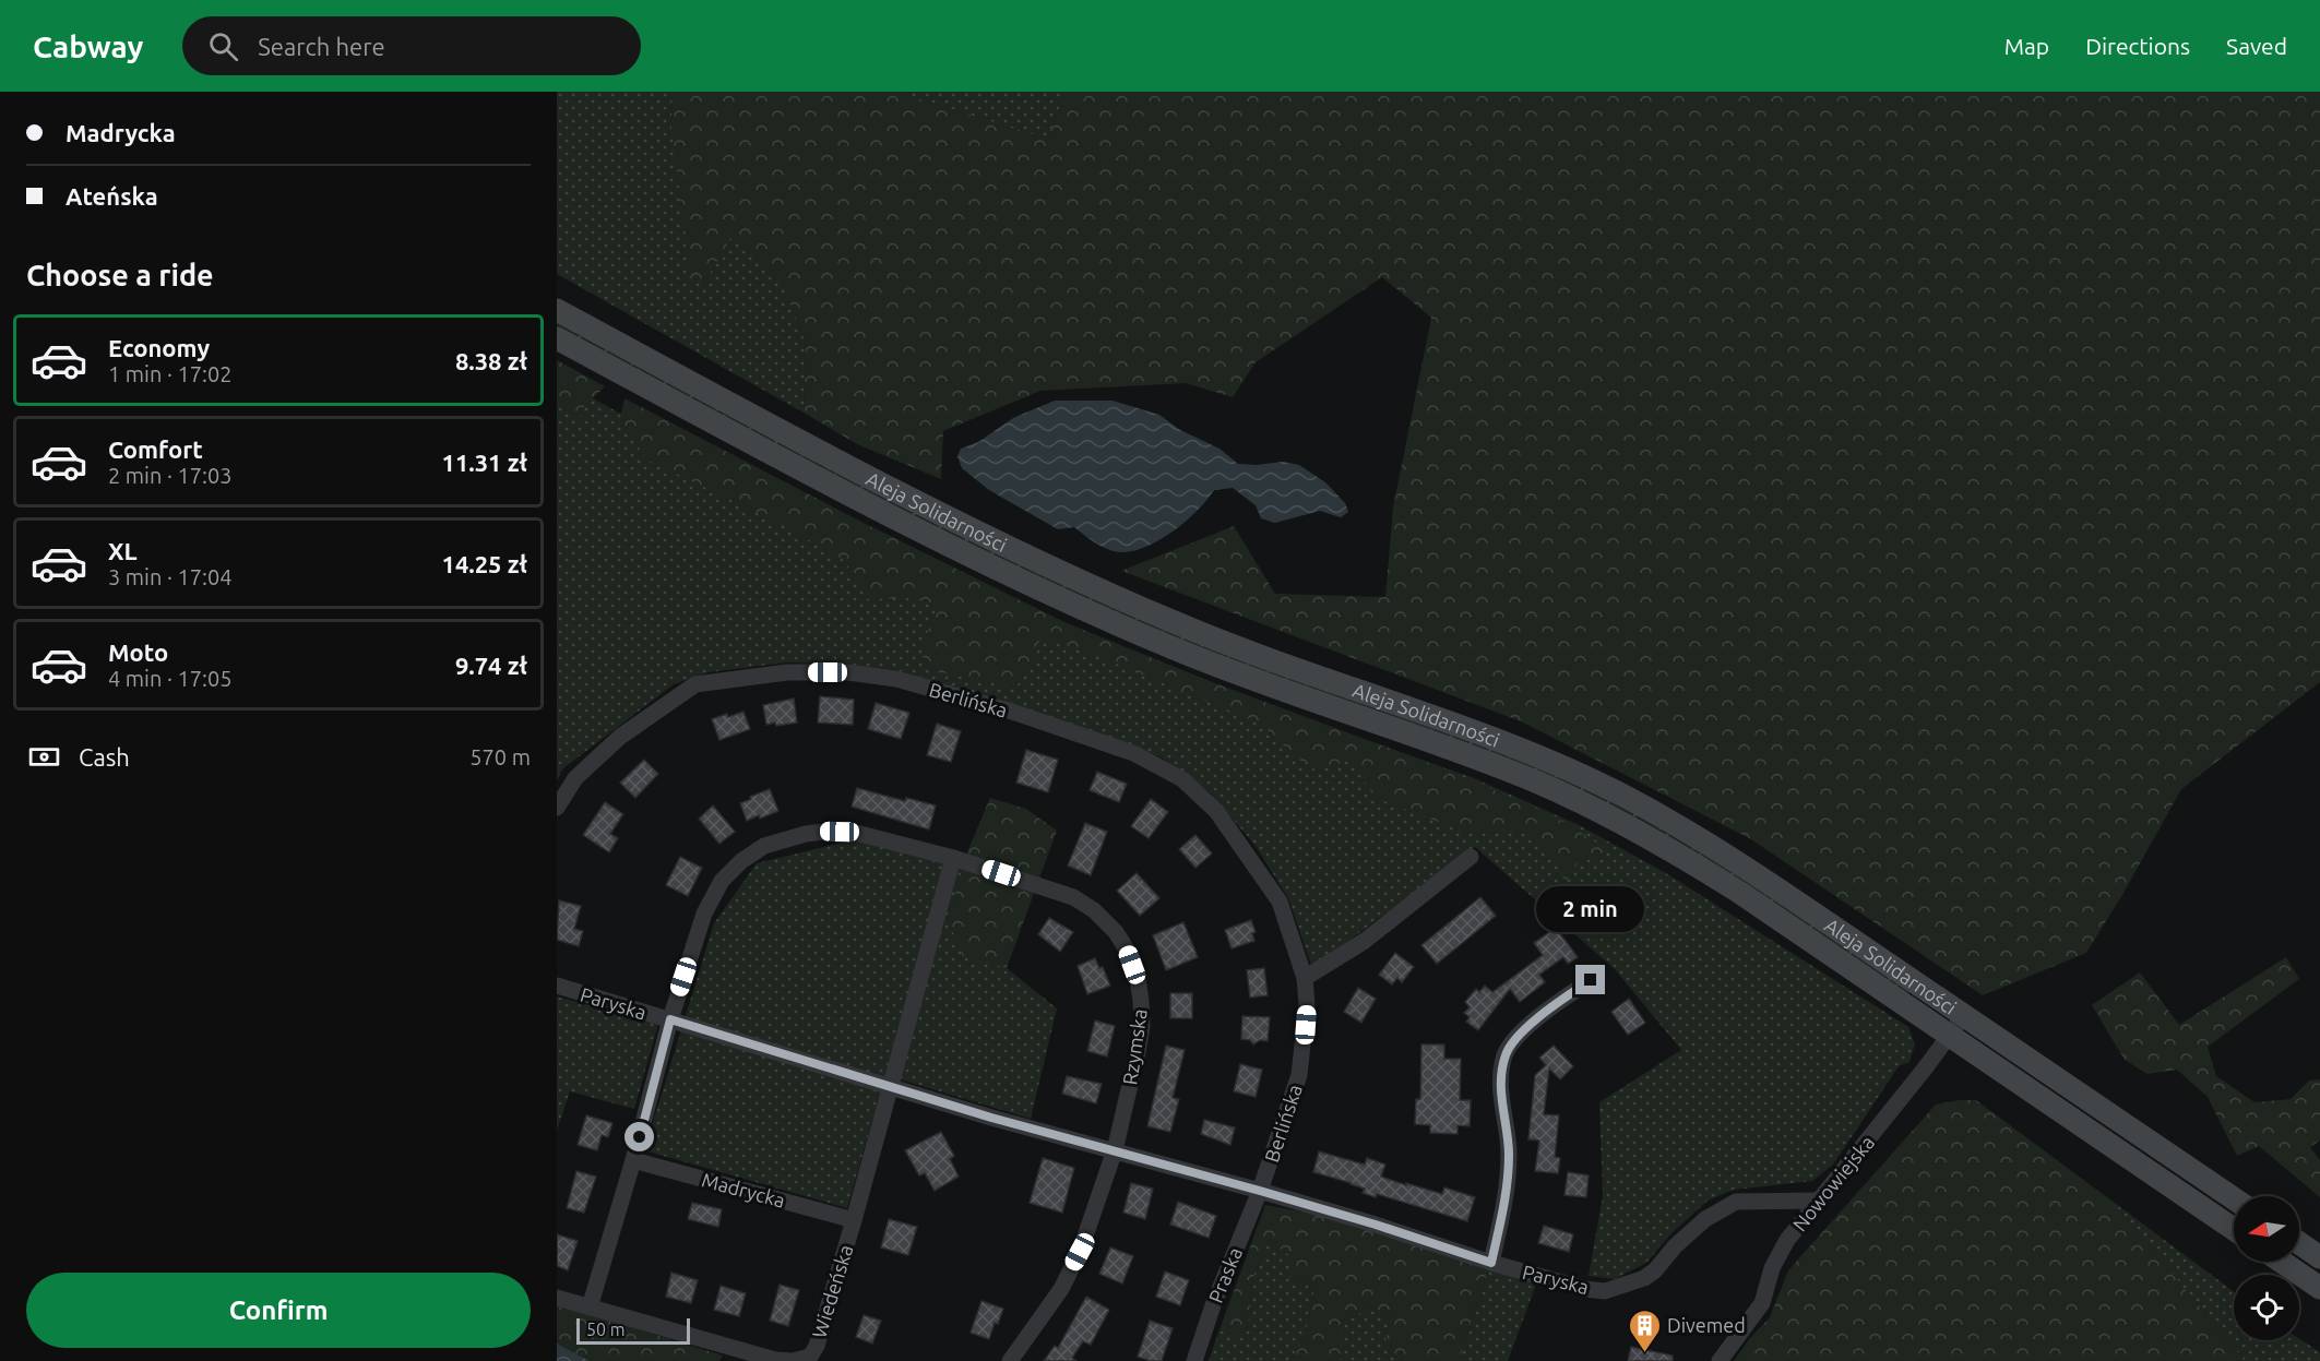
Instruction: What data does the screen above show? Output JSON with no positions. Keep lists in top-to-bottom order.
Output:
{
  "streets": {
    "main road": ["Aleja Solidarności"],
    "street": [
      "Berlińska",
      "Paryska",
      "Rzymska",
      "Nowowiejska",
      "Madrycka",
      "Praska",
      "Wiedeńska"
    ]
  },
  "crossings": [
    ["Aleja Solidarności", "Nowowiejska"],
    ["Berlińska", "Paryska"],
    ["Berlińska", "Praska"],
    ["Paryska", "Rzymska"],
    ["Paryska", "Nowowiejska"],
    ["Paryska", "Praska"],
    ["Paryska", "Wiedeńska"],
    ["Madrycka", "Wiedeńska"]
  ],
  "places": {
    "building": ["Divemed"]
  },
  "scale_bar": "50 m",
  "north": "left",
  "page": {
    "header": "Cabway",
    "search": "Search here",
    "nav": ["Map", "Directions", "Saved"],
    "banner": ["Madrycka", "Ateńska"],
    "heading": "Choose a ride",
    "list": [
      {
        "name": "Economy",
        "note": "1 min · 17:02",
        "value": "8.38 zł"
      },
      {
        "name": "Comfort",
        "note": "2 min · 17:03",
        "value": "11.31 zł"
      },
      {
        "name": "XL",
        "note": "3 min · 17:04",
        "value": "14.25 zł"
      },
      {
        "name": "Moto",
        "note": "4 min · 17:05",
        "value": "9.74 zł"
      }
    ],
    "pay": ["Cash", "570 m"],
    "bubble": "2 min",
    "buttons": "Confirm",
    "scale": "50 m"
  }
}
